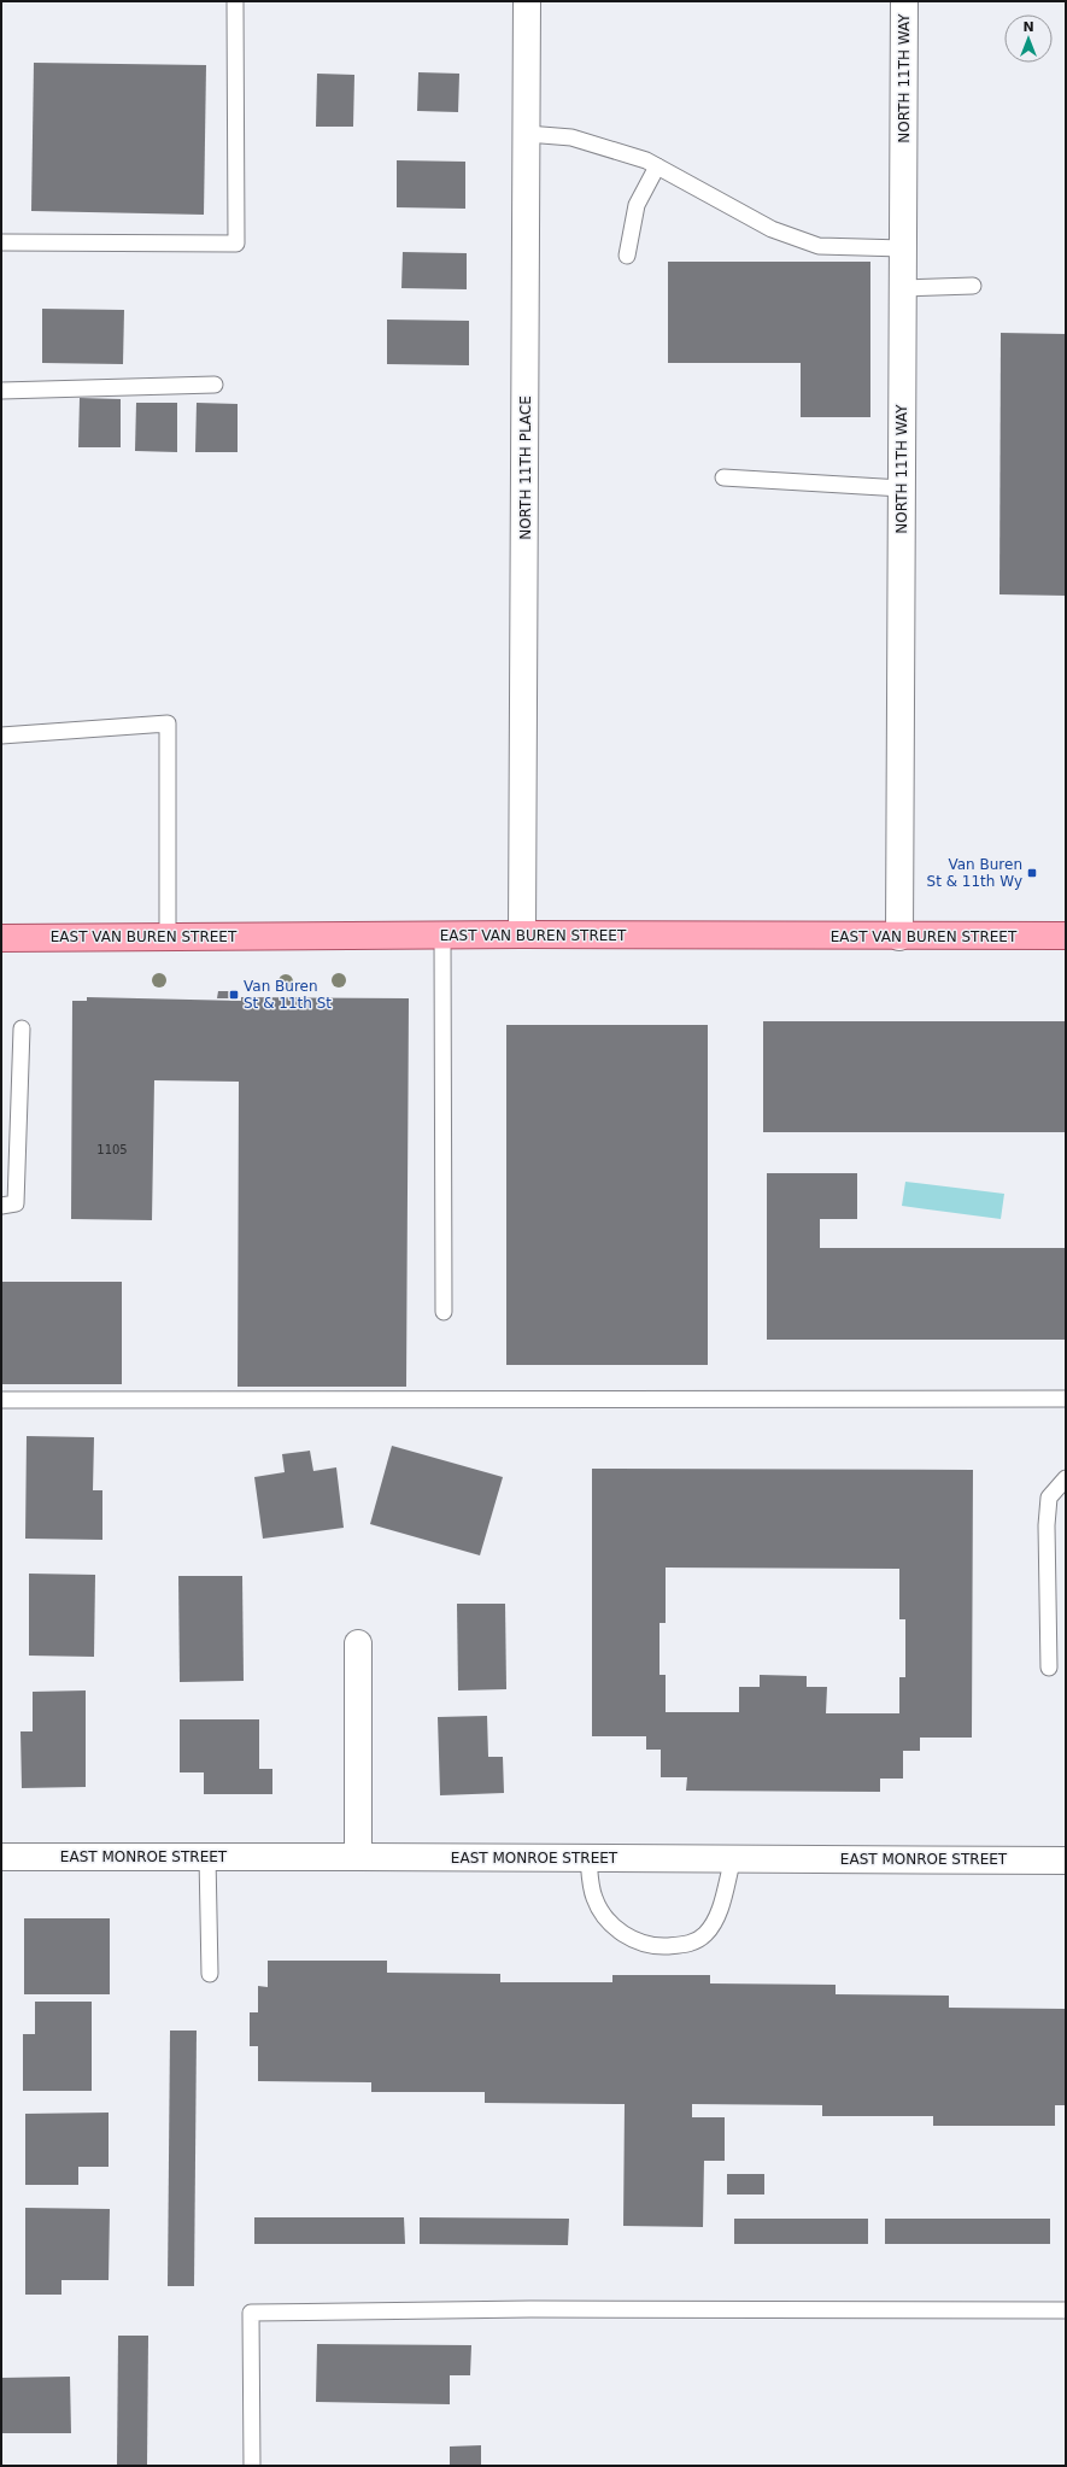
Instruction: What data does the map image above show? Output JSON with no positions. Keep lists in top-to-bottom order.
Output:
{
  "streets": {
    "main road": ["EAST VAN BUREN STREET"],
    "street": ["NORTH 11TH WAY", "NORTH 11TH PLACE", "EAST MONROE STREET"]
  },
  "crossings": [
    ["NORTH 11TH WAY", "EAST VAN BUREN STREET"],
    ["NORTH 11TH PLACE", "EAST VAN BUREN STREET"]
  ],
  "places": {
    "transit": ["Van Buren St & 11th Wy", "Van Buren St & 11th St"]
  },
  "house_numbers": ["1105"],
  "north": "top"
}
